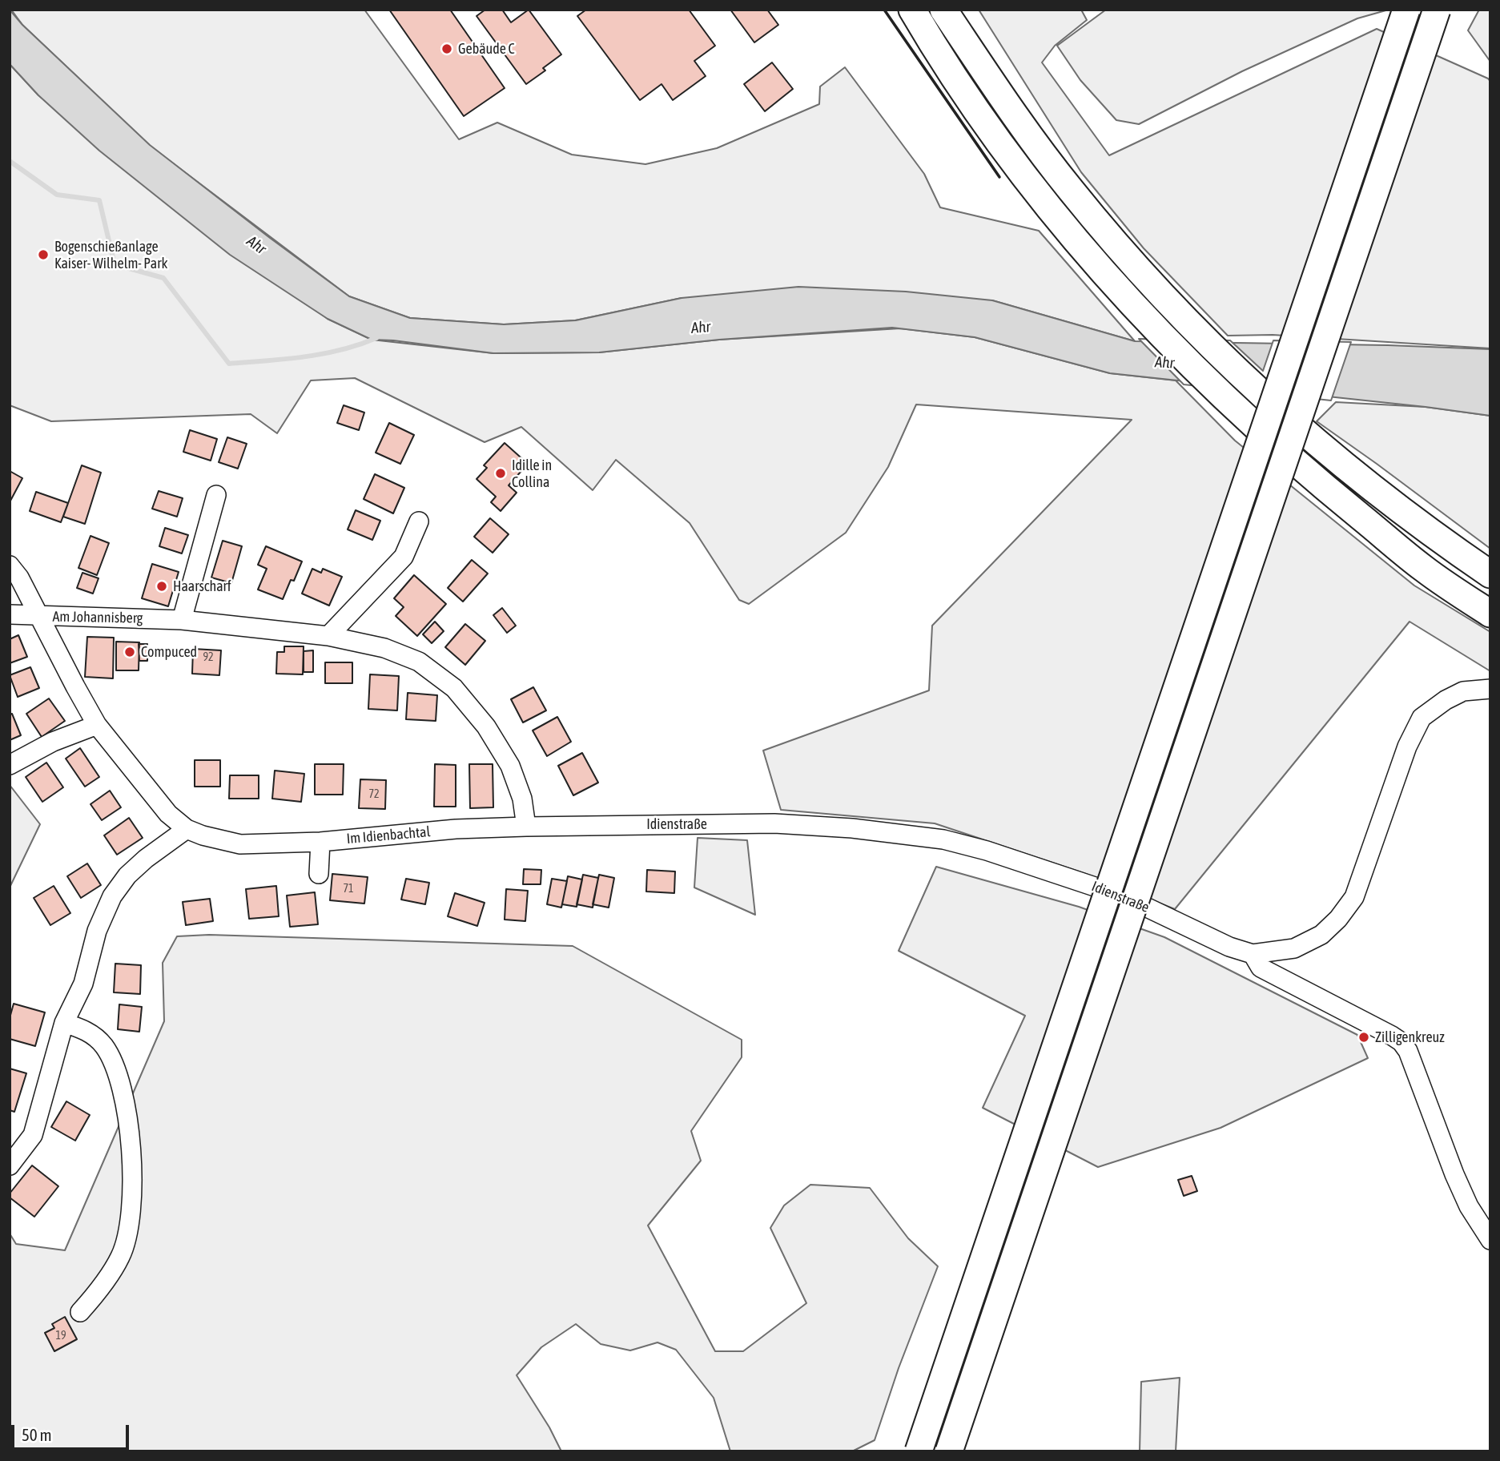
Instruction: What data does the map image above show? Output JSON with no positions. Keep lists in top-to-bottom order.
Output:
{
  "streets": {
    "street": ["Am Johannisberg", "Idienstraße", "Im Idienbachtal"]
  },
  "crossings": [
    ["Am Johannisberg", "Im Idienbachtal"],
    ["Idienstraße", "Im Idienbachtal"]
  ],
  "water": ["Ahr"],
  "places": [
    "Gebäude C",
    "Bogenschießanlage Kaiser- Wilhelm- Park",
    "Idille in Collina",
    "Haarscharf",
    "Compuced",
    "Zilligenkreuz"
  ],
  "house_numbers": [
    "92",
    "72",
    "71",
    "19"
  ],
  "scale_bar": "50 m"
}
